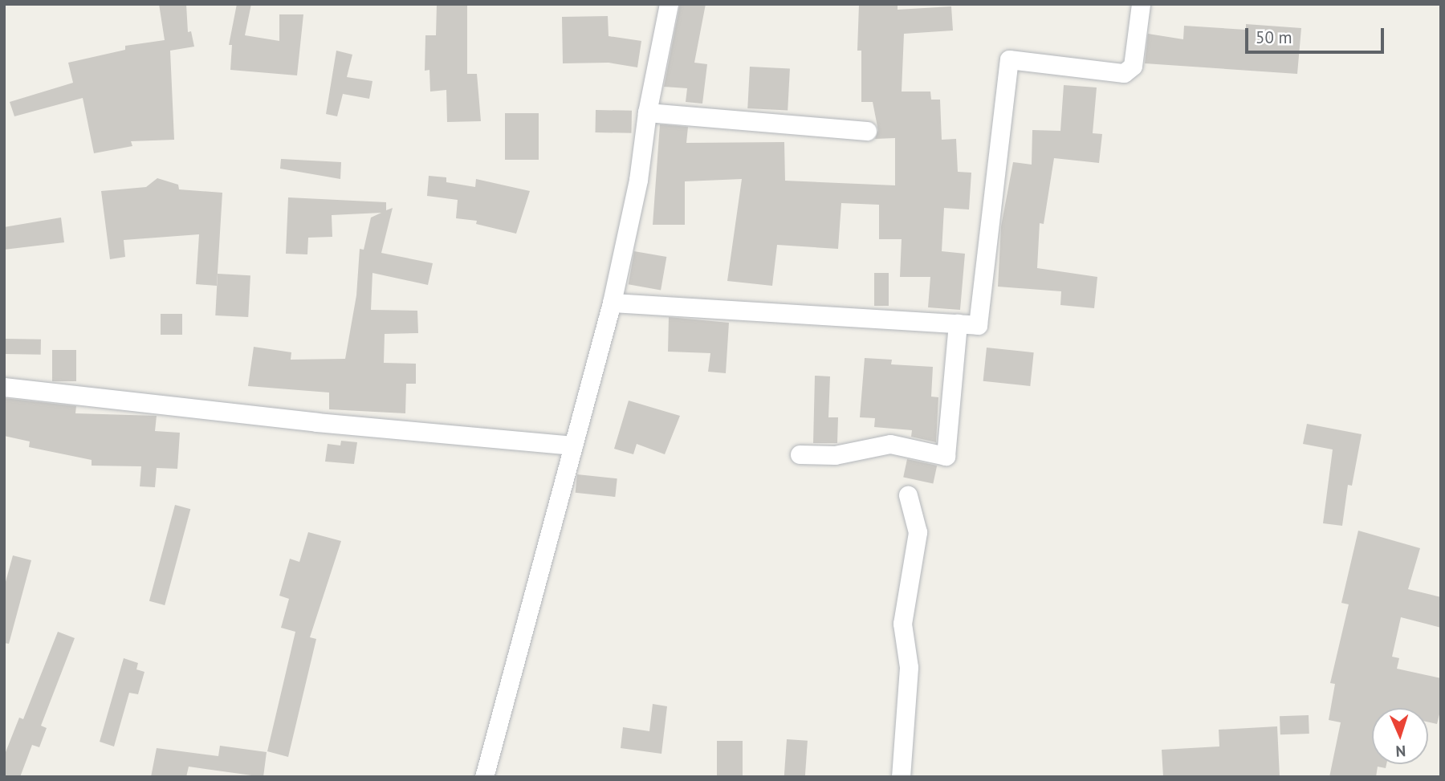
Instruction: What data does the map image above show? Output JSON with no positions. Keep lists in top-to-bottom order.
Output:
{
  "scale_bar": "50 m",
  "north": "bottom"
}
